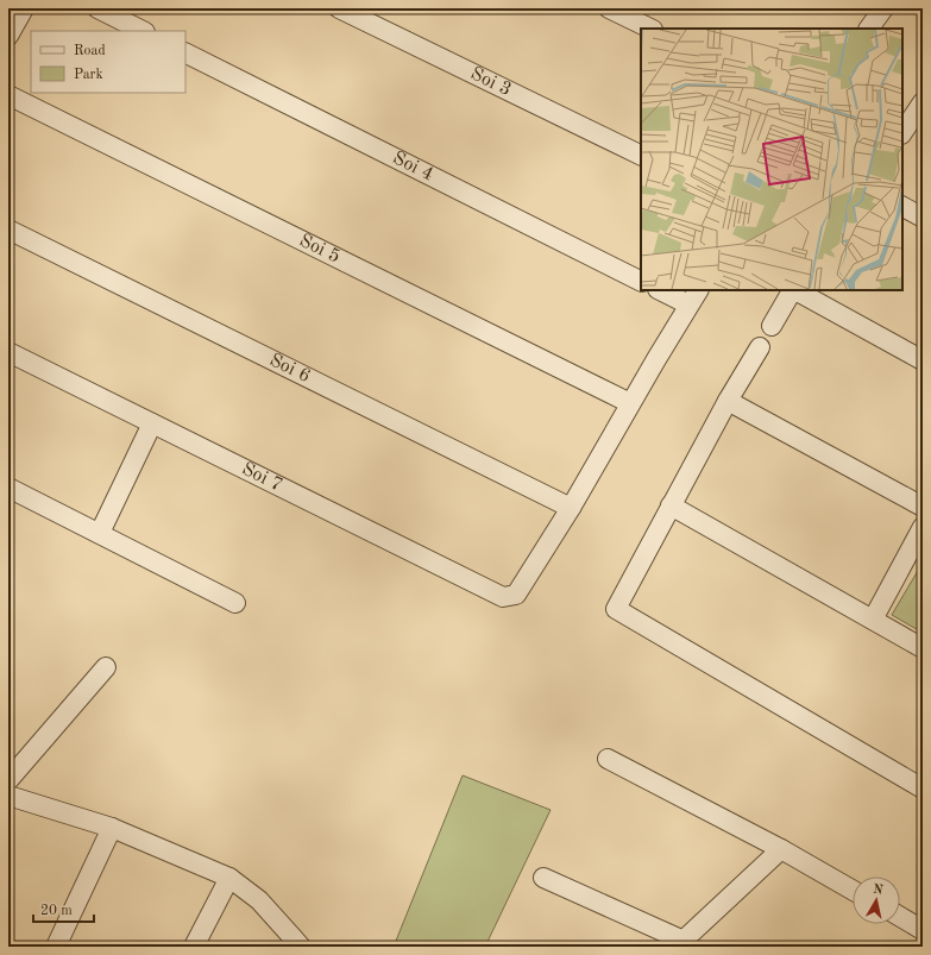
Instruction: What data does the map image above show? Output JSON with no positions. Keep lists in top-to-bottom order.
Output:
{
  "streets": {
    "street": [
      "Soi 3",
      "Soi 4",
      "Soi 5",
      "Soi 6",
      "Soi 7"
    ]
  },
  "crossings": [
    ["Soi 6", "Soi 7"]
  ],
  "legend": ["Road", "Park"],
  "scale_bar": "20 m",
  "north": "top"
}
